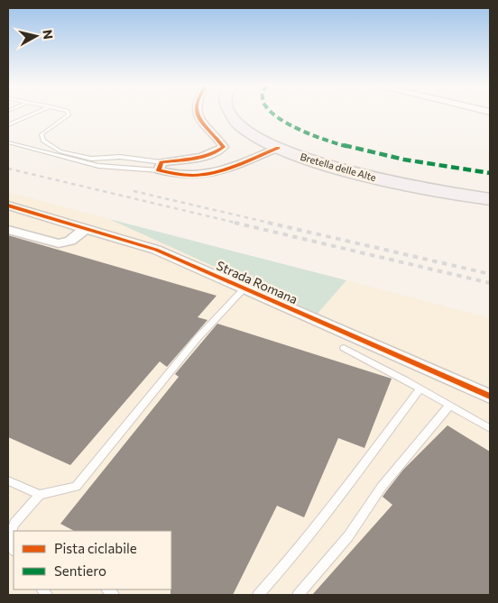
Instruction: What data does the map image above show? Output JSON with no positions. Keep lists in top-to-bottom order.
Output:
{
  "streets": {
    "main road": ["Bretella delle Alte"],
    "street": ["Strada Romana"]
  },
  "legend": ["Pista ciclabile", "Sentiero"],
  "north": "right"
}
